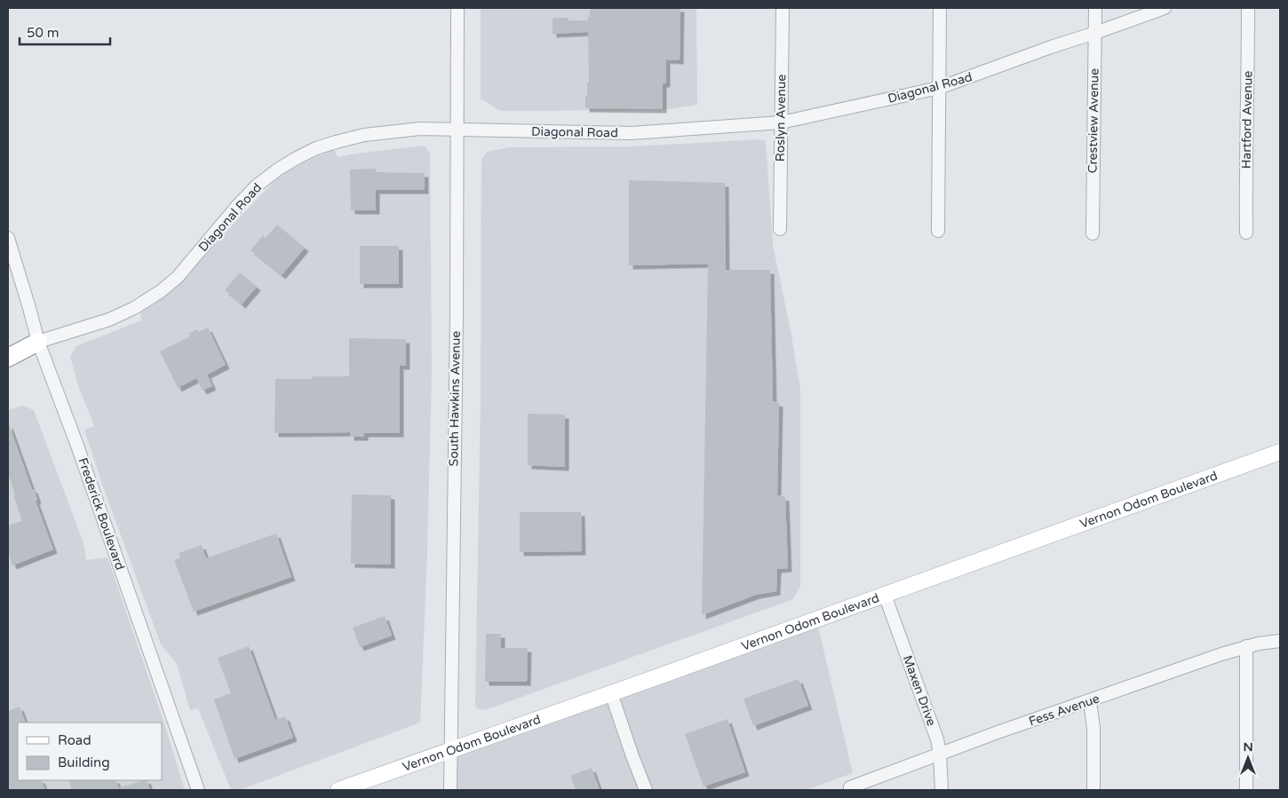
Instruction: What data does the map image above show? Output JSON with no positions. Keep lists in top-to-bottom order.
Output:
{
  "streets": {
    "main road": ["Vernon Odom Boulevard"],
    "street": [
      "Diagonal Road",
      "Roslyn Avenue",
      "Hartford Avenue",
      "Crestview Avenue",
      "South Hawkins Avenue",
      "Frederick Boulevard",
      "Maxen Drive",
      "Fess Avenue"
    ]
  },
  "crossings": [
    ["Diagonal Road", "Roslyn Avenue"],
    ["Diagonal Road", "Crestview Avenue"],
    ["Diagonal Road", "South Hawkins Avenue"],
    ["Diagonal Road", "Frederick Boulevard"],
    ["South Hawkins Avenue", "Vernon Odom Boulevard"],
    ["Vernon Odom Boulevard", "Maxen Drive"],
    ["Maxen Drive", "Fess Avenue"]
  ],
  "legend": ["Road", "Building"],
  "scale_bar": "50 m",
  "north": "top"
}
